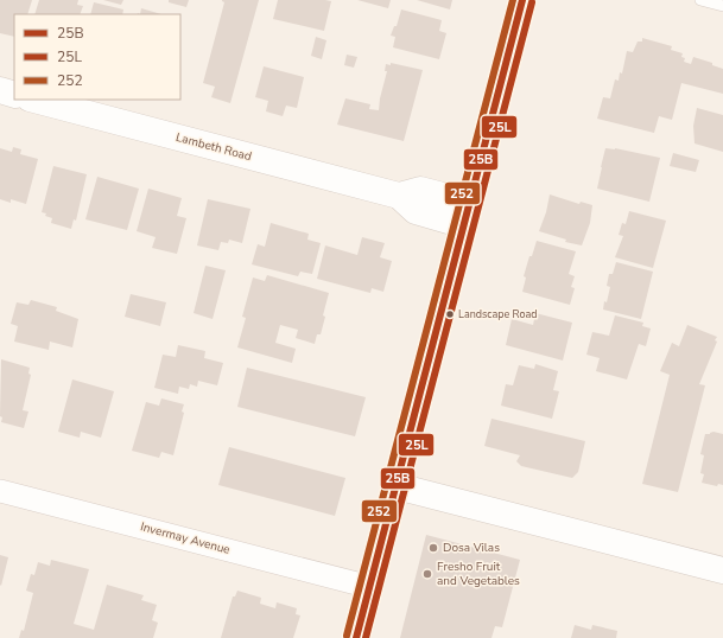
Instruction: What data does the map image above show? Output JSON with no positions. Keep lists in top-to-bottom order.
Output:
{
  "streets": {
    "street": ["Lambeth Road", "Invermay Avenue"]
  },
  "places": ["Landscape Road", "Dosa Vilas", "Fresho Fruit and Vegetables"],
  "lines": ["transit line 25B", "transit line 252", "transit line 25L"],
  "legend": ["25B", "25L", "252"]
}
